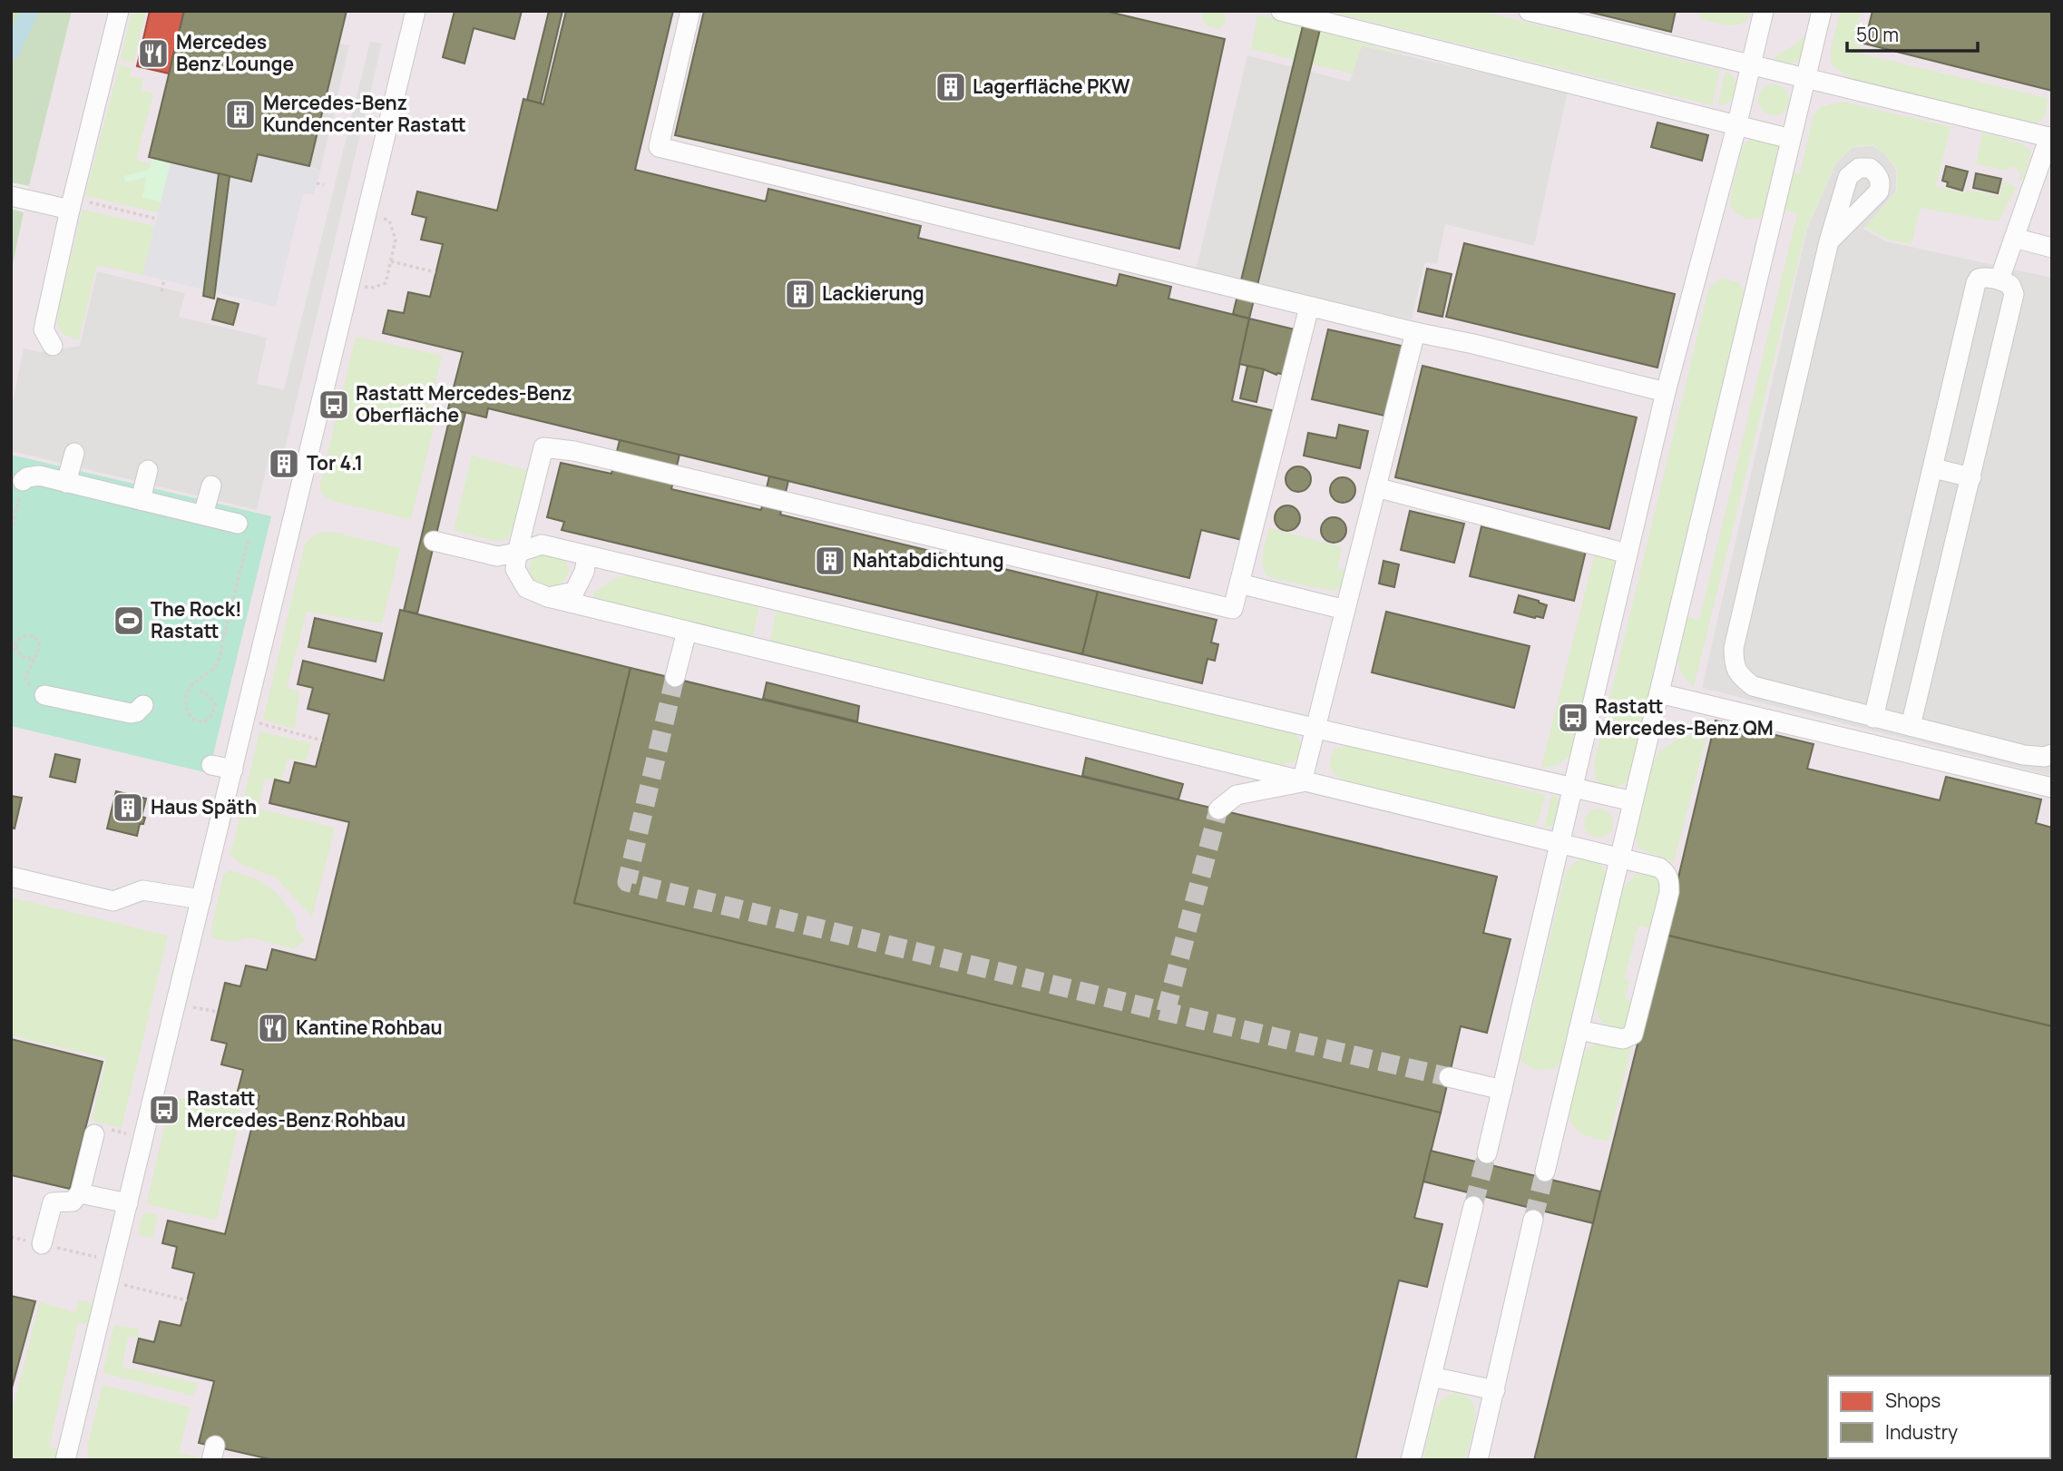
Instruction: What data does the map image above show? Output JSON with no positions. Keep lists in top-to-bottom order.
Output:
{
  "places": {
    "restaurant": ["Mercedes Benz Lounge", "Kantine Rohbau"],
    "building": [
      "Lagerfläche PKW",
      "Mercedes-Benz Kundencenter Rastatt",
      "Lackierung",
      "Tor 4.1",
      "Nahtabdichtung",
      "Haus Späth"
    ],
    "bus stop": ["Rastatt Mercedes-Benz Oberfläche", "Rastatt Mercedes-Benz QM", "Rastatt Mercedes-Benz Rohbau"],
    "sports": ["The Rock! Rastatt"]
  },
  "legend": ["Shops", "Industry"],
  "scale_bar": "50 m"
}
